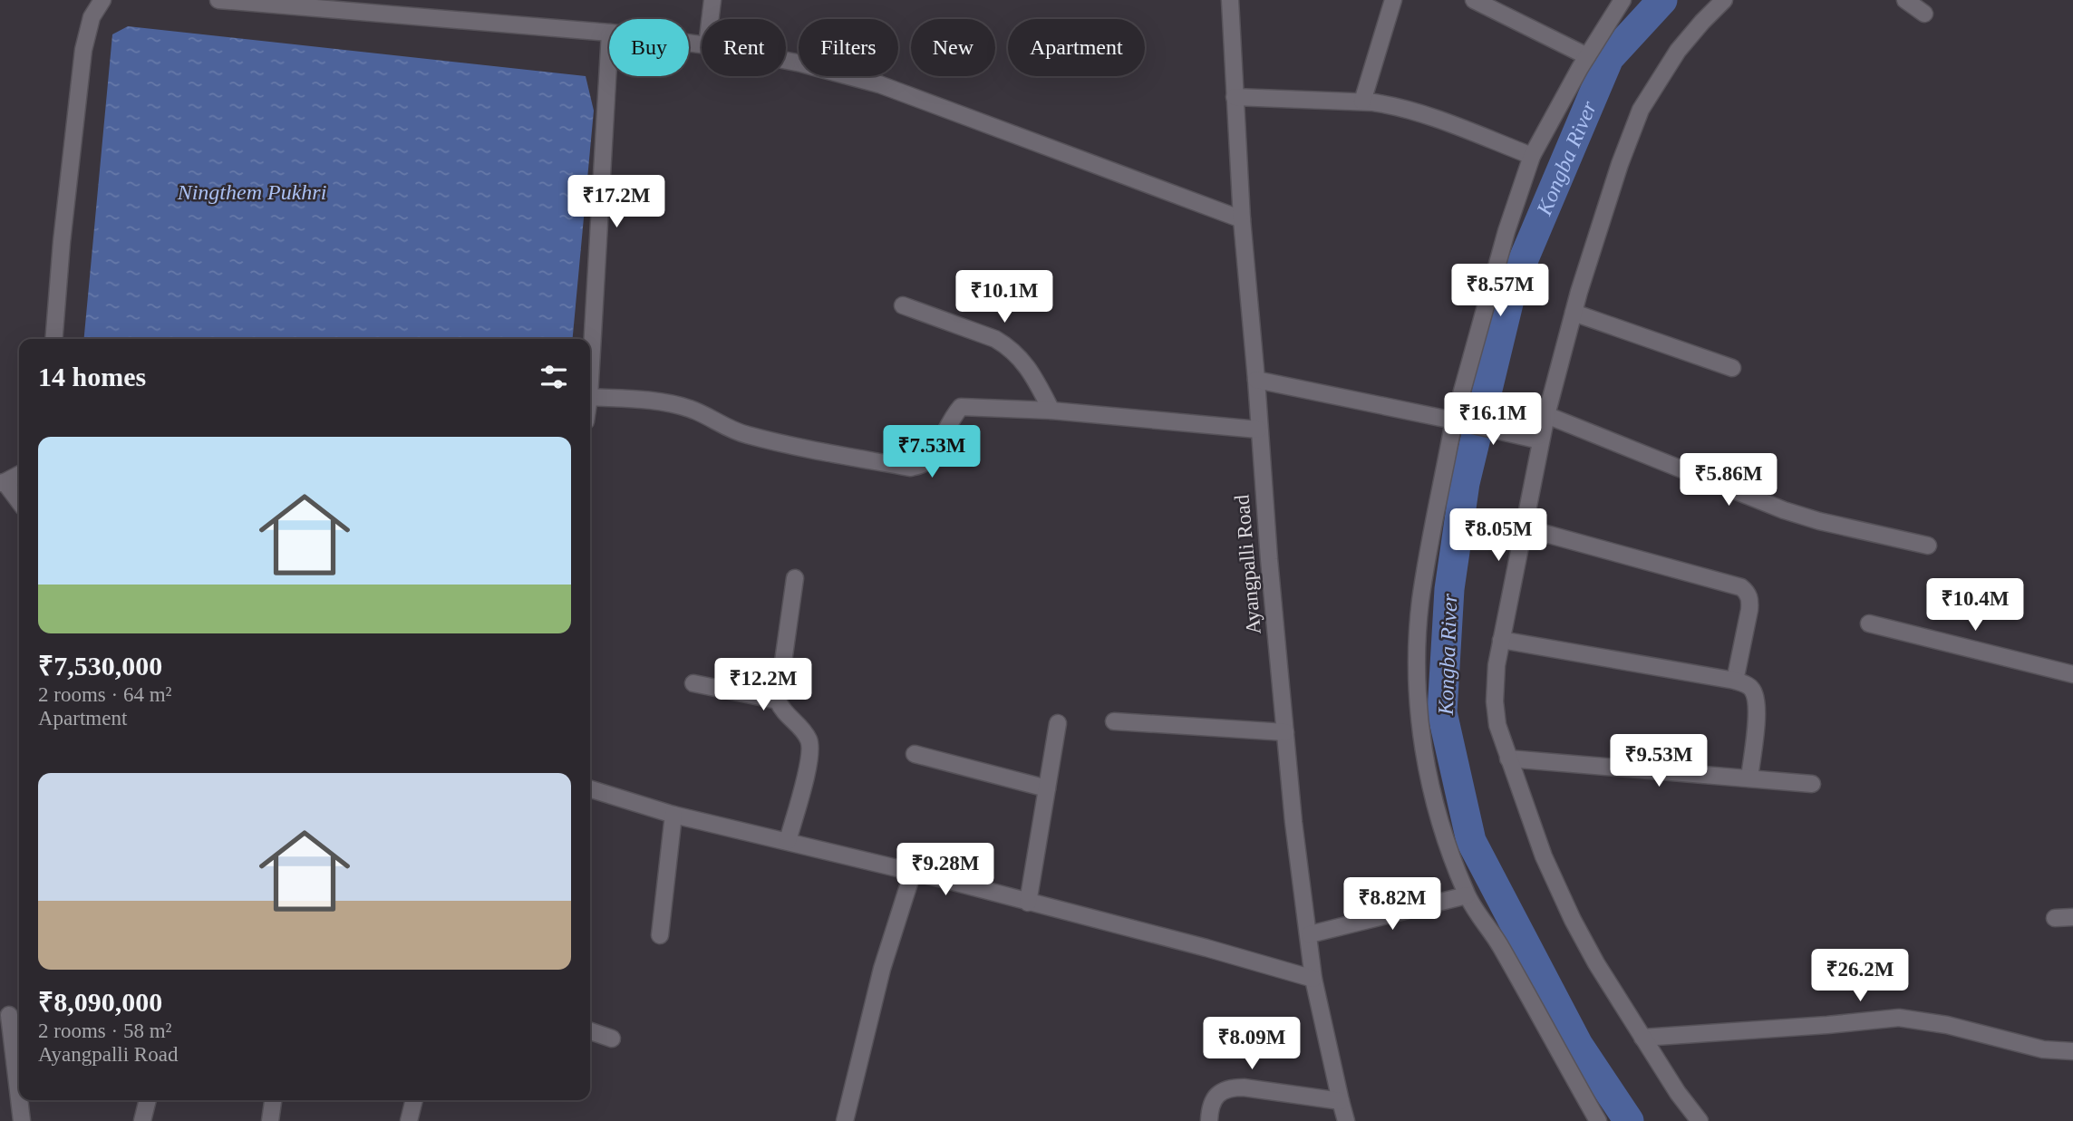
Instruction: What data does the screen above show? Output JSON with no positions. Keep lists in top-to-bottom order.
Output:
{
  "streets": {
    "street": ["Ayangpalli Road"]
  },
  "water": ["Kongba River", "Ningthem Pukhri"],
  "page": {
    "chip": [
      "Buy",
      "Rent",
      "Filters",
      "New",
      "Apartment"
    ],
    "price": [
      "₹17.2M",
      "₹8.57M",
      "₹10.1M",
      "₹16.1M",
      "₹7.53M",
      "₹5.86M",
      "₹8.05M",
      "₹10.4M",
      "₹12.2M",
      "₹9.53M",
      "₹9.28M",
      "₹8.82M",
      "₹26.2M",
      "₹8.09M"
    ],
    "heading": "14 homes",
    "list": [
      {
        "name": "₹7,530,000",
        "note": "2 rooms · 64 m² · Apartment"
      },
      {
        "name": "₹8,090,000",
        "note": "2 rooms · 58 m² · Ayangpalli Road"
      }
    ]
  }
}
